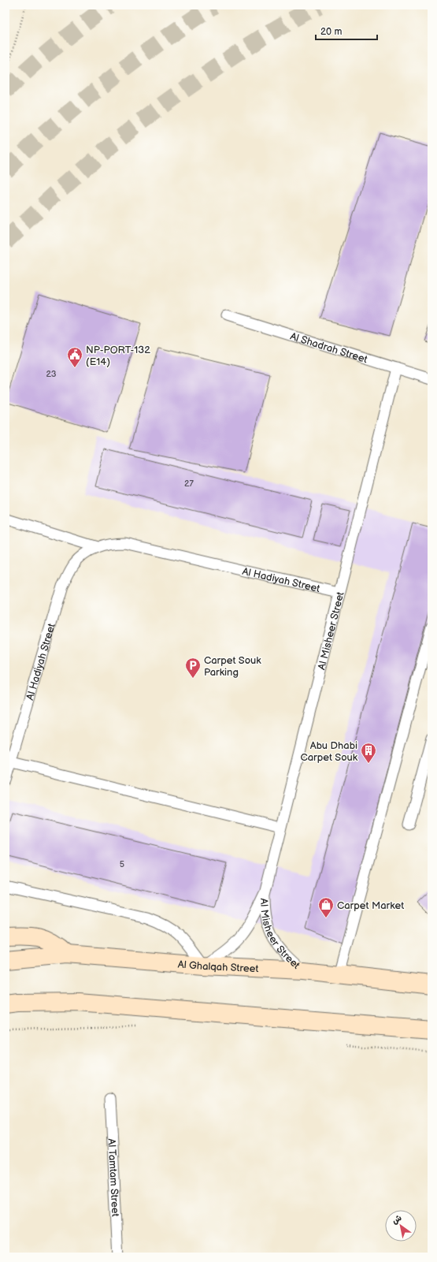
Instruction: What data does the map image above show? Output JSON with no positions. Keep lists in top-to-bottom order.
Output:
{
  "streets": {
    "main road": ["Al Ghalqah Street"],
    "lane": [
      "Al Shadrah Street",
      "Al Hadiyah Street",
      "Al Misheer Street",
      "Al Tamtam Street"
    ]
  },
  "crossings": [
    ["Al Shadrah Street", "Al Misheer Street"],
    ["Al Hadiyah Street", "Al Misheer Street"],
    ["Al Misheer Street", "Al Ghalqah Street"]
  ],
  "places": {
    "public building": ["NP-PORT-132 (E14)"],
    "parking": ["Carpet Souk Parking"],
    "building": ["Abu Dhabi Carpet Souk"],
    "shop": ["Carpet Market"]
  },
  "house_numbers": ["23", "27", "5"],
  "scale_bar": "20 m",
  "north": "top left"
}
